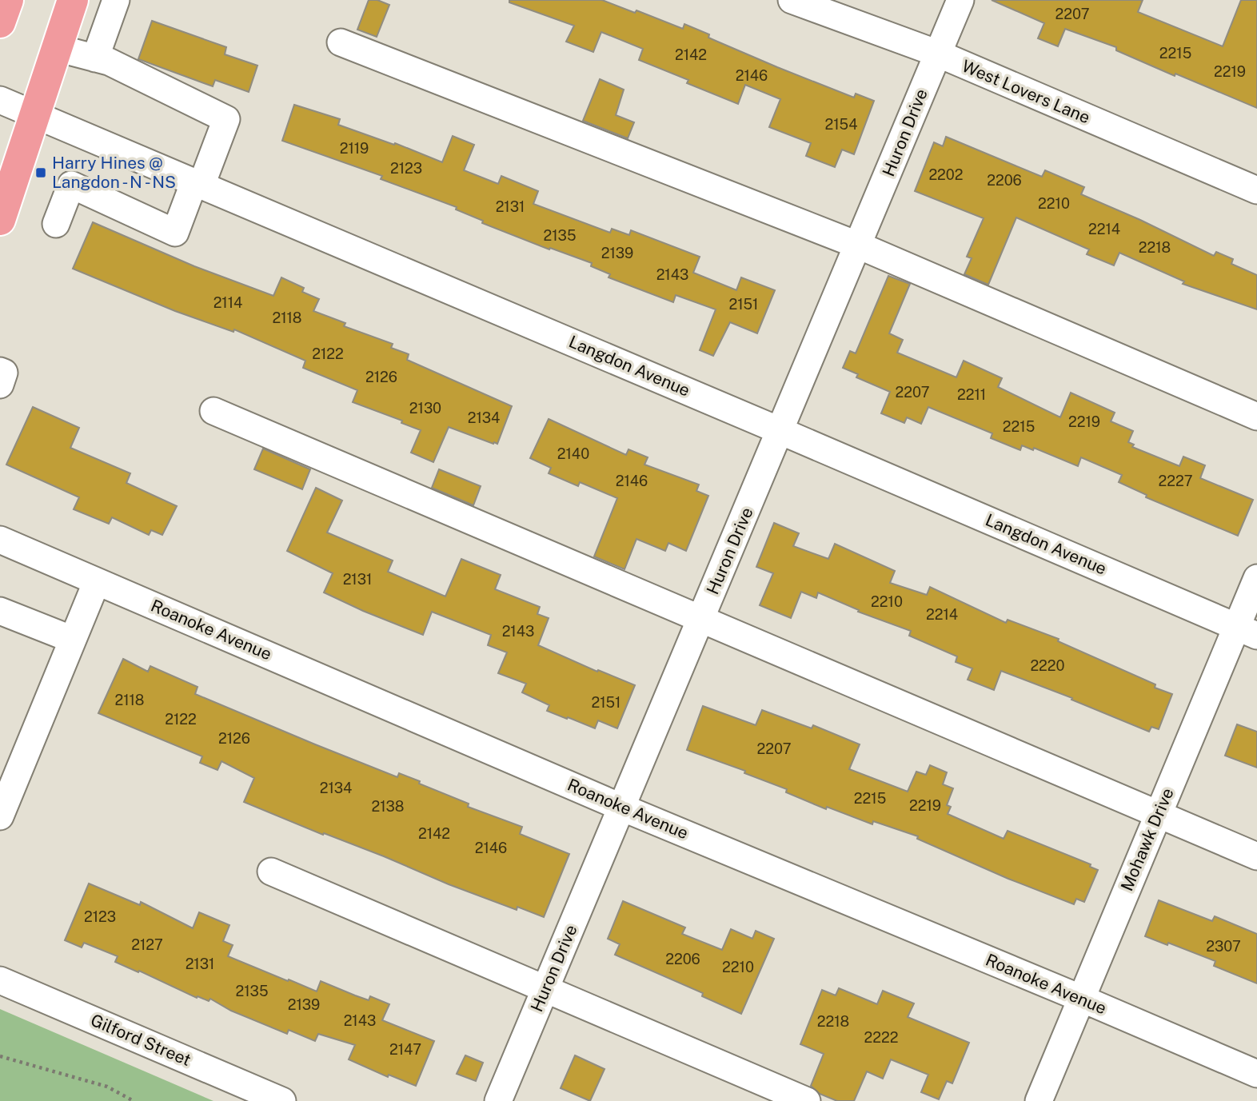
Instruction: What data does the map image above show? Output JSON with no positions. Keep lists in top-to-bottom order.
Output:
{
  "streets": {
    "street": [
      "West Lovers Lane",
      "Huron Drive",
      "Langdon Avenue",
      "Roanoke Avenue",
      "Mohawk Drive",
      "Gilford Street"
    ]
  },
  "crossings": [
    ["West Lovers Lane", "Huron Drive"],
    ["Huron Drive", "Langdon Avenue"],
    ["Huron Drive", "Roanoke Avenue"],
    ["Langdon Avenue", "Mohawk Drive"],
    ["Roanoke Avenue", "Mohawk Drive"]
  ],
  "places": {
    "transit": ["Harry Hines @ Langdon - N - NS"]
  },
  "house_numbers": [
    "2207",
    "2215",
    "2142",
    "2219",
    "2146",
    "2154",
    "2119",
    "2123",
    "2202",
    "2206",
    "2210",
    "2131",
    "2214",
    "2135",
    "2218",
    "2139",
    "2143",
    "2114",
    "2151",
    "2118",
    "2122",
    "2126",
    "2207",
    "2211",
    "2130",
    "2134",
    "2219",
    "2215",
    "2140",
    "2146",
    "2227",
    "2131",
    "2210",
    "2214",
    "2143",
    "2220",
    "2118",
    "2151",
    "2122",
    "2126",
    "2207",
    "2134",
    "2215",
    "2219",
    "2138",
    "2142",
    "2146",
    "2123",
    "2127",
    "2307",
    "2206",
    "2131",
    "2210",
    "2135",
    "2139",
    "2143",
    "2218",
    "2222",
    "2147"
  ]
}
